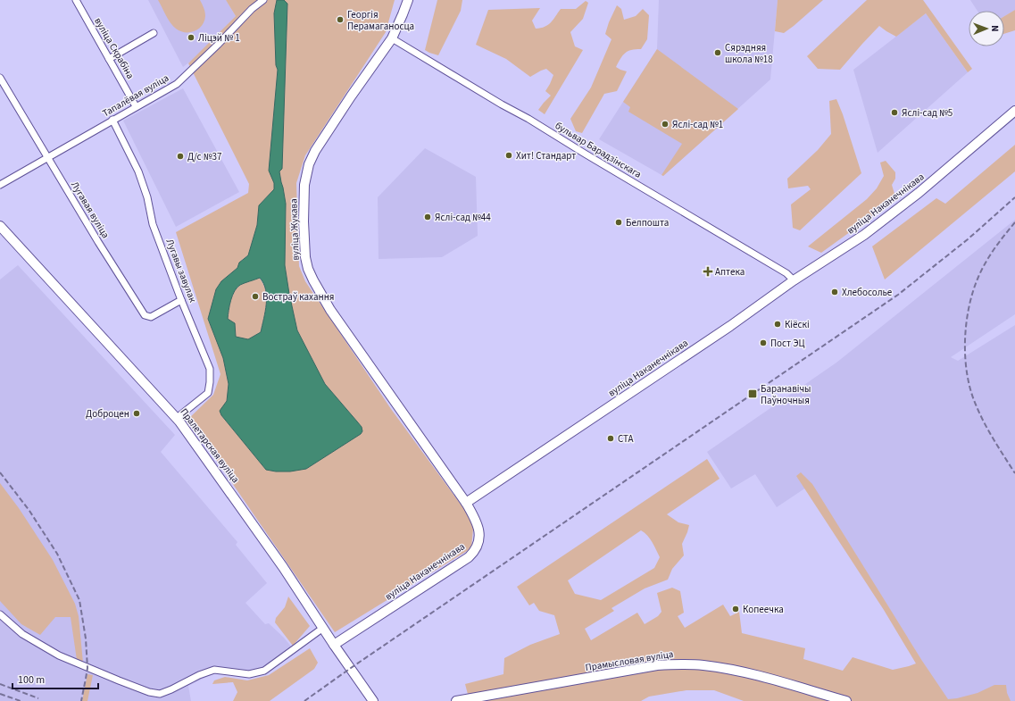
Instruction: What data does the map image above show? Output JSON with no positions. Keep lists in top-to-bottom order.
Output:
{
  "streets": {
    "main road": [
      "вуліца Наканечнікава",
      "вуліца Жукава",
      "Пралетарская вуліца",
      "Прамысловая вуліца"
    ],
    "street": [
      "вуліца Скрабіна",
      "Тапалёвая вуліца",
      "бульвар Барадзінскага",
      "Лугавая вуліца",
      "Лугавы завулак"
    ]
  },
  "crossings": [
    ["вуліца Скрабіна", "Тапалёвая вуліца"],
    ["Тапалёвая вуліца", "Лугавая вуліца"],
    ["Тапалёвая вуліца", "Лугавы завулак"],
    ["бульвар Барадзінскага", "вуліца Наканечнікава"],
    ["бульвар Барадзінскага", "вуліца Жукава"],
    ["вуліца Наканечнікава", "вуліца Жукава"],
    ["вуліца Наканечнікава", "Пралетарская вуліца"],
    ["Лугавая вуліца", "Лугавы завулак"],
    ["Лугавы завулак", "Пралетарская вуліца"]
  ],
  "places": {
    "other": [
      "Георгія Перамаганосца",
      "Ліцэй № 1",
      "Сярэдняя школа №18",
      "Яслі-сад №5",
      "Яслі-сад №1",
      "Хит! Стандарт",
      "Д/с №37",
      "Яслі-сад №44",
      "Белпошта",
      "Хлебосолье",
      "Востраў кахання",
      "Кіёскі",
      "Пост ЭЦ",
      "Доброцен",
      "СТА",
      "Копеечка"
    ],
    "health": ["Аптека"],
    "transit": ["Баранавічы Паўночныя"]
  },
  "scale_bar": "100 m",
  "north": "right"
}
